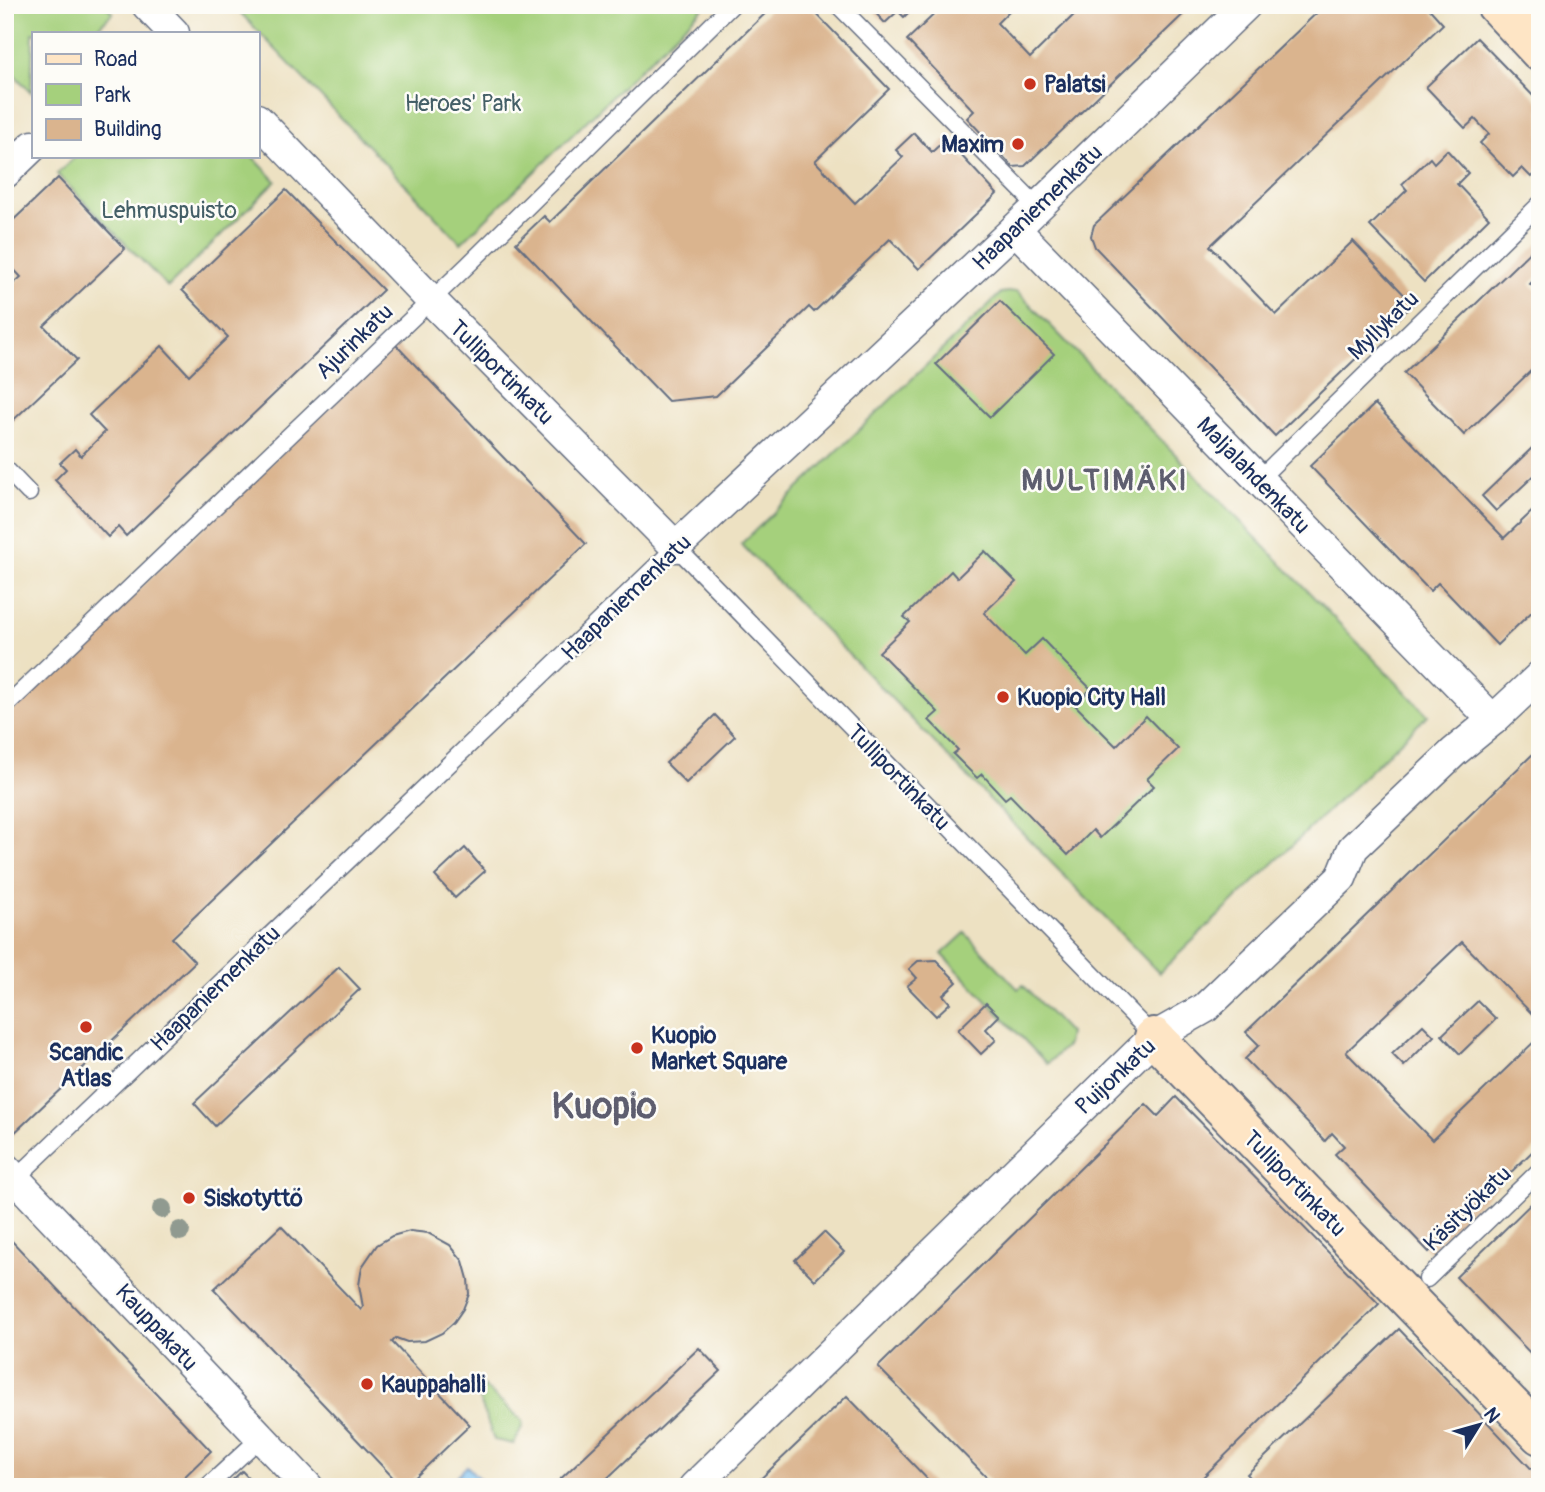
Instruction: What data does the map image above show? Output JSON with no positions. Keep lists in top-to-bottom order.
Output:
{
  "streets": {
    "street": [
      "Haapaniemenkatu",
      "Tulliportinkatu",
      "Maljalahdenkatu",
      "Puijonkatu",
      "Kauppakatu"
    ],
    "lane": ["Myllykatu", "Ajurinkatu", "Käsityökatu"]
  },
  "crossings": [
    ["Haapaniemenkatu", "Tulliportinkatu"],
    ["Haapaniemenkatu", "Maljalahdenkatu"],
    ["Haapaniemenkatu", "Kauppakatu"],
    ["Myllykatu", "Maljalahdenkatu"],
    ["Ajurinkatu", "Tulliportinkatu"],
    ["Tulliportinkatu", "Puijonkatu"],
    ["Maljalahdenkatu", "Puijonkatu"]
  ],
  "districts": ["MULTIMÄKI", "Kuopio"],
  "parks": ["Heroes' Park", "Lehmuspuisto"],
  "places": [
    "Palatsi",
    "Maxim",
    "Kuopio City Hall",
    "Scandic Atlas",
    "Kuopio Market Square",
    "Siskotyttö",
    "Kauppahalli"
  ],
  "legend": ["Road", "Park", "Building"],
  "north": "top right"
}
